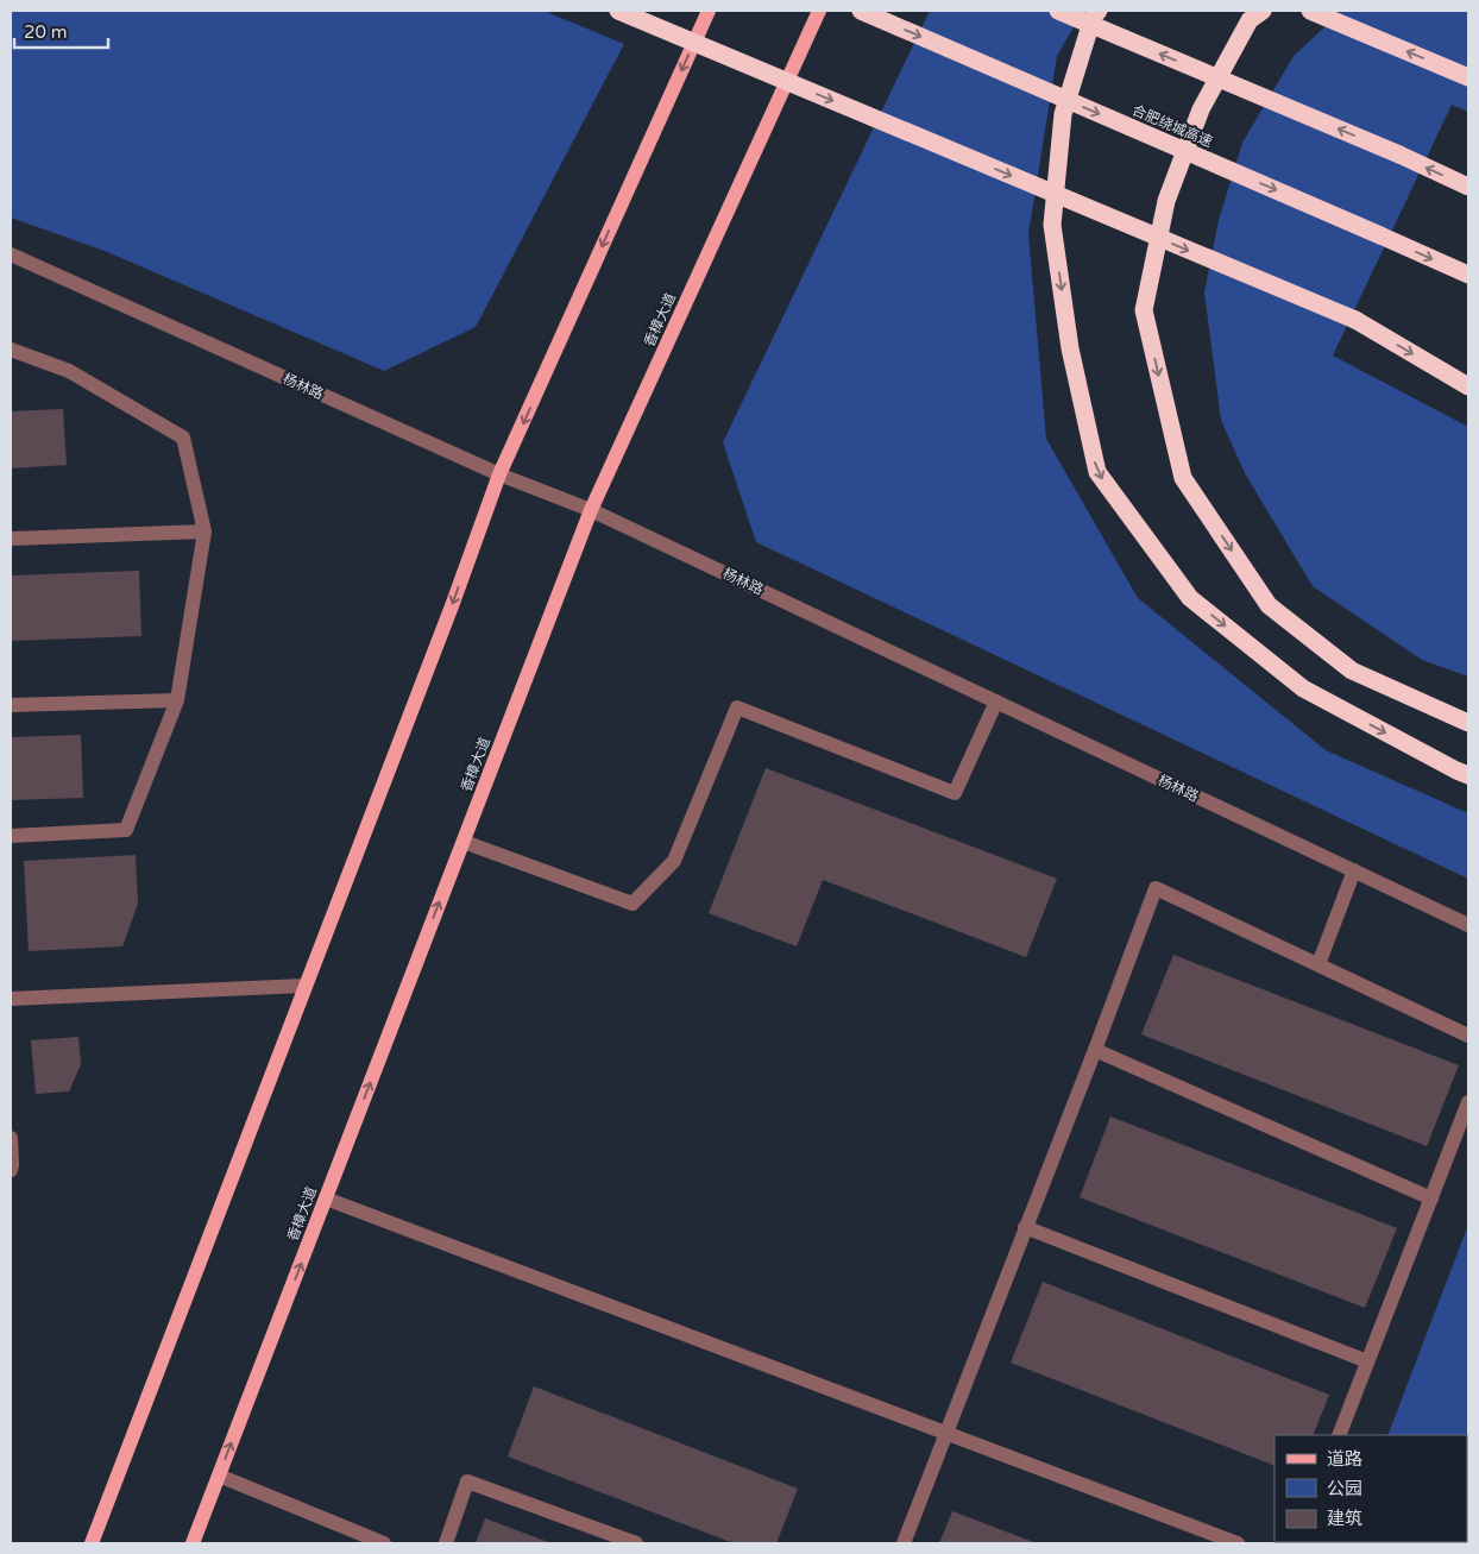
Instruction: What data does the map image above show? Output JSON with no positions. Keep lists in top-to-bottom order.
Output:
{
  "streets": {
    "highway": ["合肥绕城高速"],
    "main road": ["香樟大道"],
    "street": ["杨林路"]
  },
  "crossings": [
    ["香樟大道", "杨林路"]
  ],
  "legend": ["道路", "公园", "建筑"],
  "scale_bar": "20 m"
}
